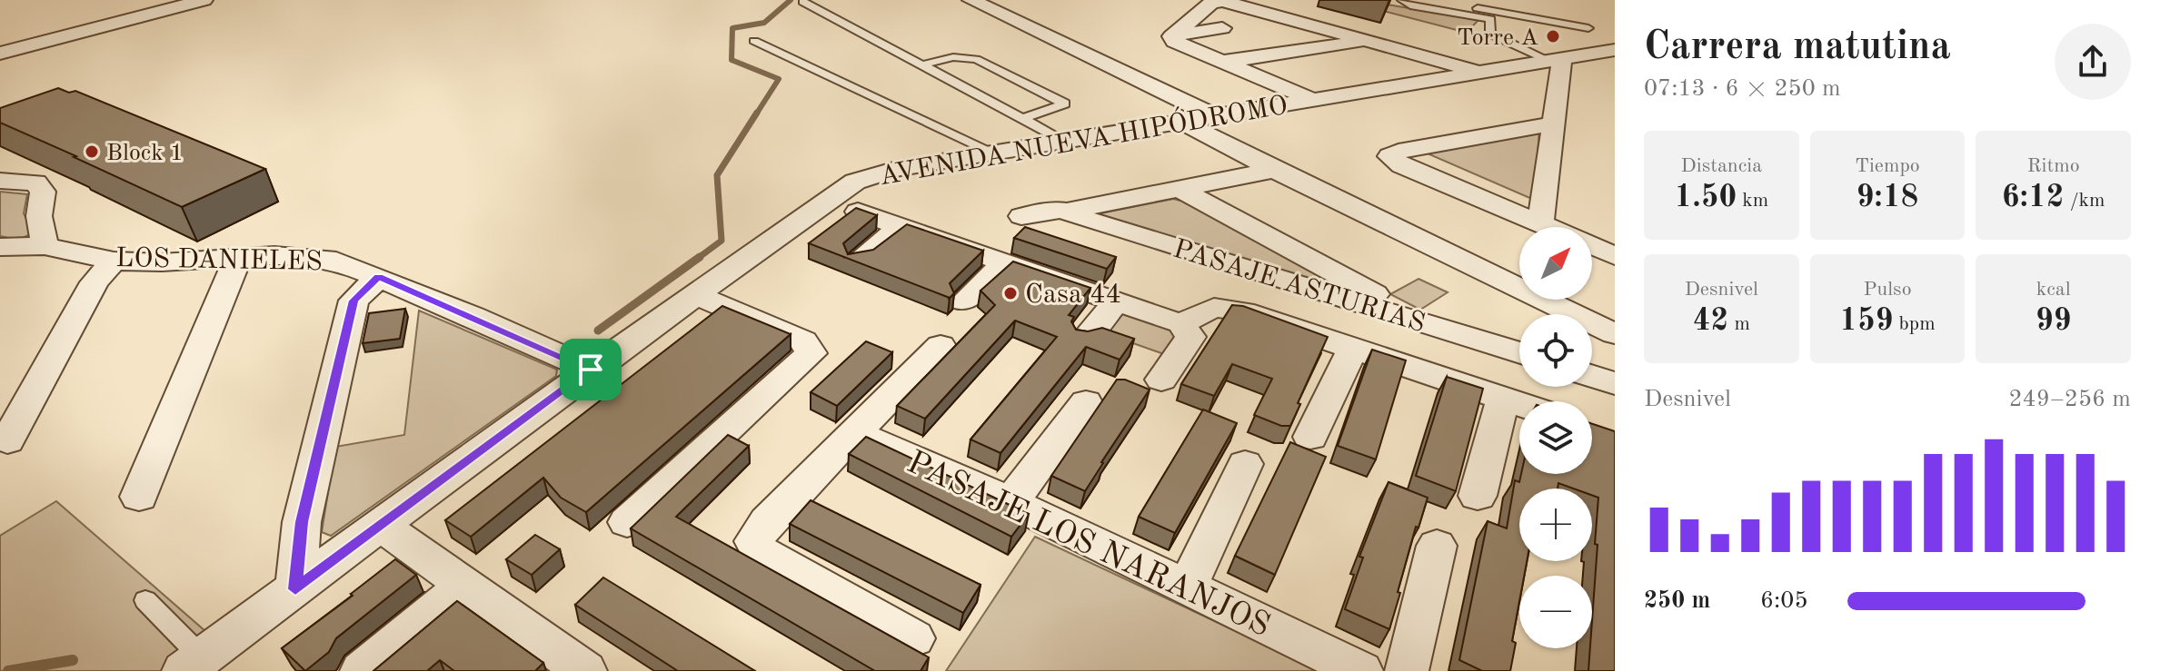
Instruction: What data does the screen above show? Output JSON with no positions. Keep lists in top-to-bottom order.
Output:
{
  "streets": {
    "street": [
      "AVENIDA NUEVA HIPÓDROMO",
      "LOS DANIELES",
      "PASAJE ASTURIAS",
      "PASAJE LOS NARANJOS"
    ]
  },
  "crossings": [
    ["AVENIDA NUEVA HIPÓDROMO", "LOS DANIELES"]
  ],
  "places": ["Torre A", "Block 1", "Casa 44"],
  "north": "top right",
  "page": {
    "heading": ["Carrera matutina", "07:13 · 6 × 250 m"],
    "stats": [
      ["Distancia", "1.50 km"],
      ["Tiempo", "9:18"],
      ["Ritmo", "6:12 /km"],
      ["Desnivel", "42 m"],
      ["Pulso", "159 bpm"],
      ["kcal", "99"]
    ],
    "map_buttons": ["+", "−"],
    "chart": ["Desnivel", "249–256 m"],
    "list": [
      {
        "name": "250 m",
        "note": "6:05"
      }
    ]
  }
}
